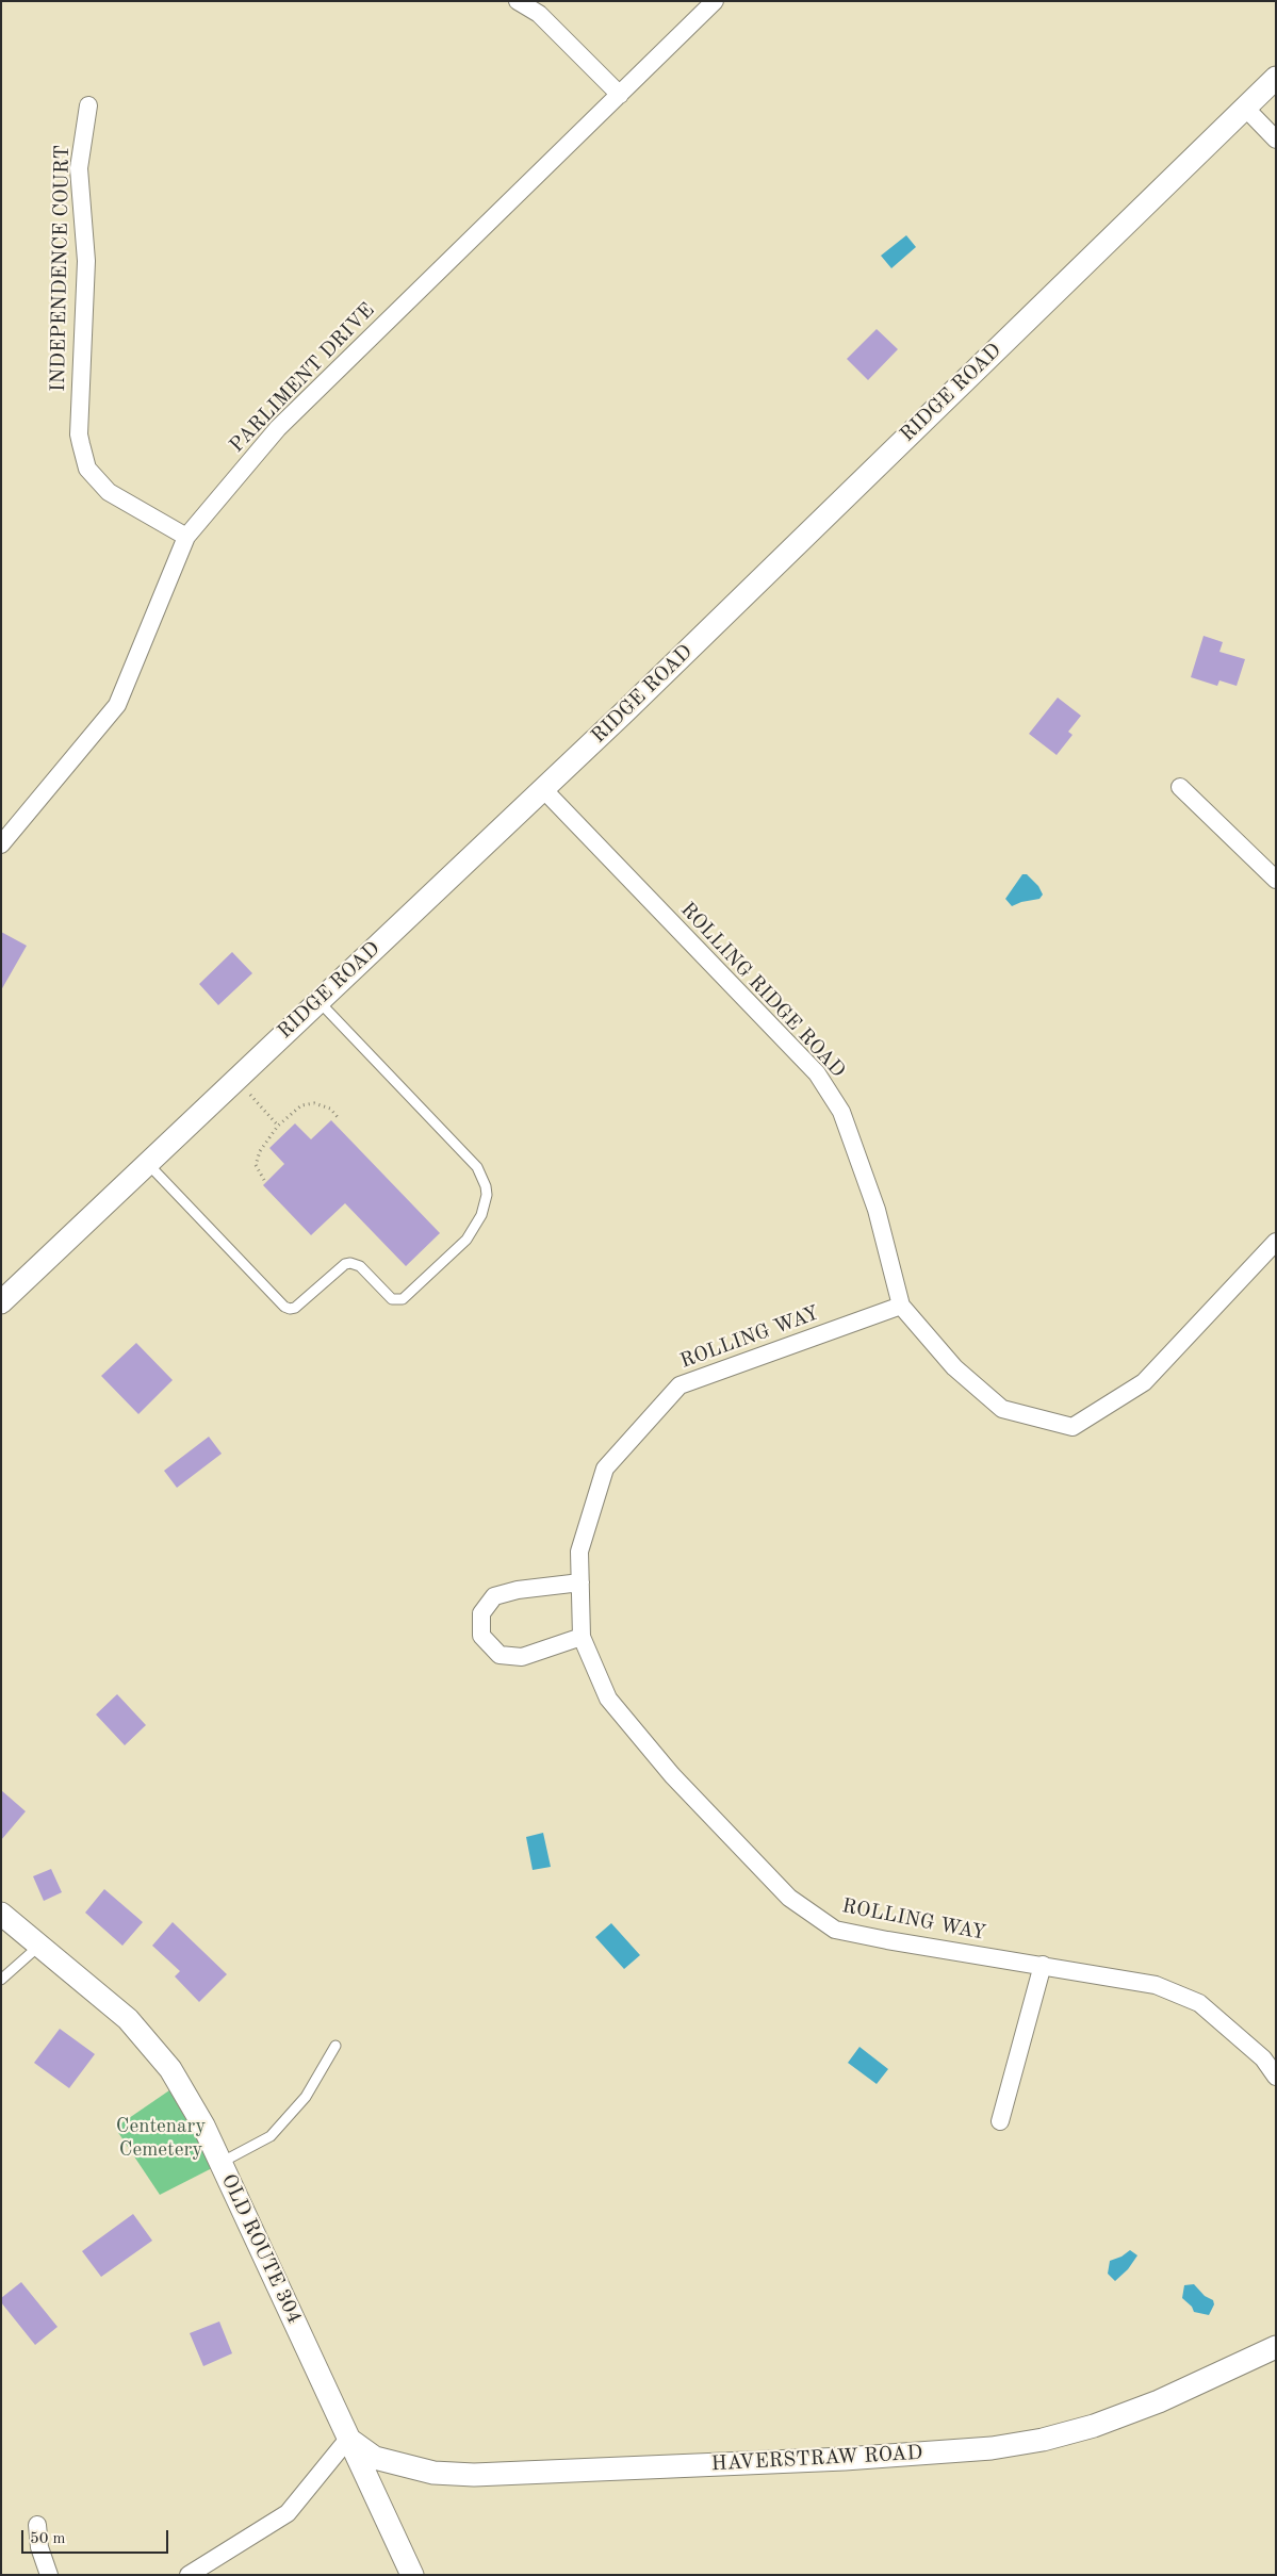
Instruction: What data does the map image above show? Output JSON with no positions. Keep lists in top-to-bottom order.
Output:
{
  "streets": {
    "street": [
      "INDEPENDENCE COURT",
      "PARLIMENT DRIVE",
      "RIDGE ROAD",
      "ROLLING RIDGE ROAD",
      "ROLLING WAY",
      "OLD ROUTE 304",
      "HAVERSTRAW ROAD"
    ]
  },
  "crossings": [
    ["INDEPENDENCE COURT", "PARLIMENT DRIVE"],
    ["RIDGE ROAD", "ROLLING RIDGE ROAD"],
    ["ROLLING RIDGE ROAD", "ROLLING WAY"],
    ["OLD ROUTE 304", "HAVERSTRAW ROAD"]
  ],
  "parks": ["Centenary Cemetery"],
  "scale_bar": "50 m"
}
